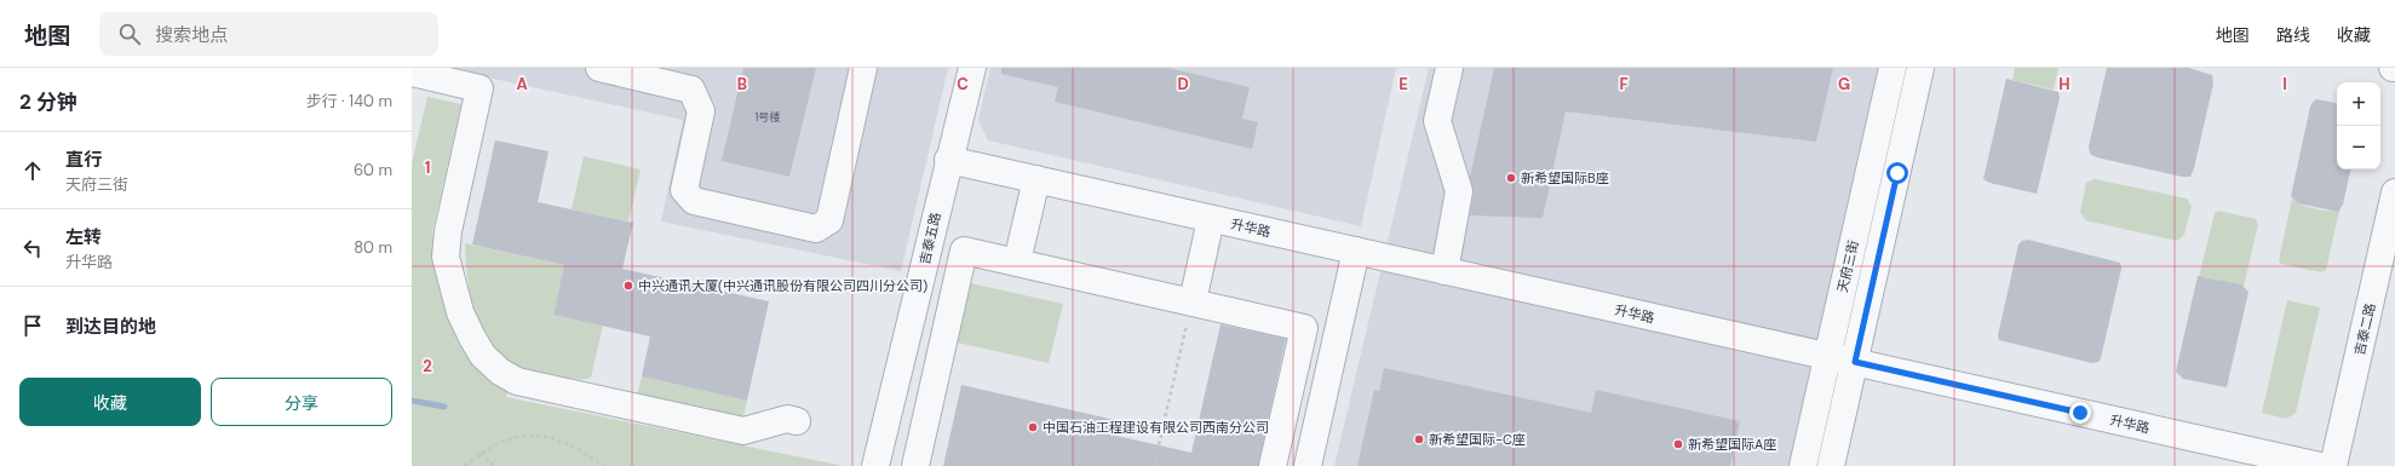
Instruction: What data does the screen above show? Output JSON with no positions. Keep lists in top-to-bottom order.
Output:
{
  "streets": {
    "street": [
      "升华路",
      "吉泰五路",
      "天府三街",
      "吉泰二路"
    ]
  },
  "crossings": [
    ["升华路", "吉泰五路"],
    ["升华路", "天府三街"]
  ],
  "places": [
    "新希望国际B座",
    "中兴通讯大厦(中兴通讯股份有限公司四川分公司)",
    "中国石油工程建设有限公司西南分公司",
    "新希望国际-C座",
    "新希望国际A座"
  ],
  "house_numbers": ["1号楼"],
  "page": {
    "header": "地图",
    "search": "搜索地点",
    "nav": ["地图", "路线", "收藏"],
    "heading": ["2 分钟", "步行 · 140 m"],
    "map_buttons": ["+", "−"],
    "list": [
      ["直行", "天府三街", "60 m"],
      ["左转", "升华路", "80 m"],
      "到达目的地"
    ],
    "buttons": ["收藏", "分享"]
  },
  "grid": {
    "columns": [
      "A",
      "B",
      "C",
      "D",
      "E",
      "F",
      "G",
      "H",
      "I"
    ],
    "rows": ["1", "2"]
  }
}
